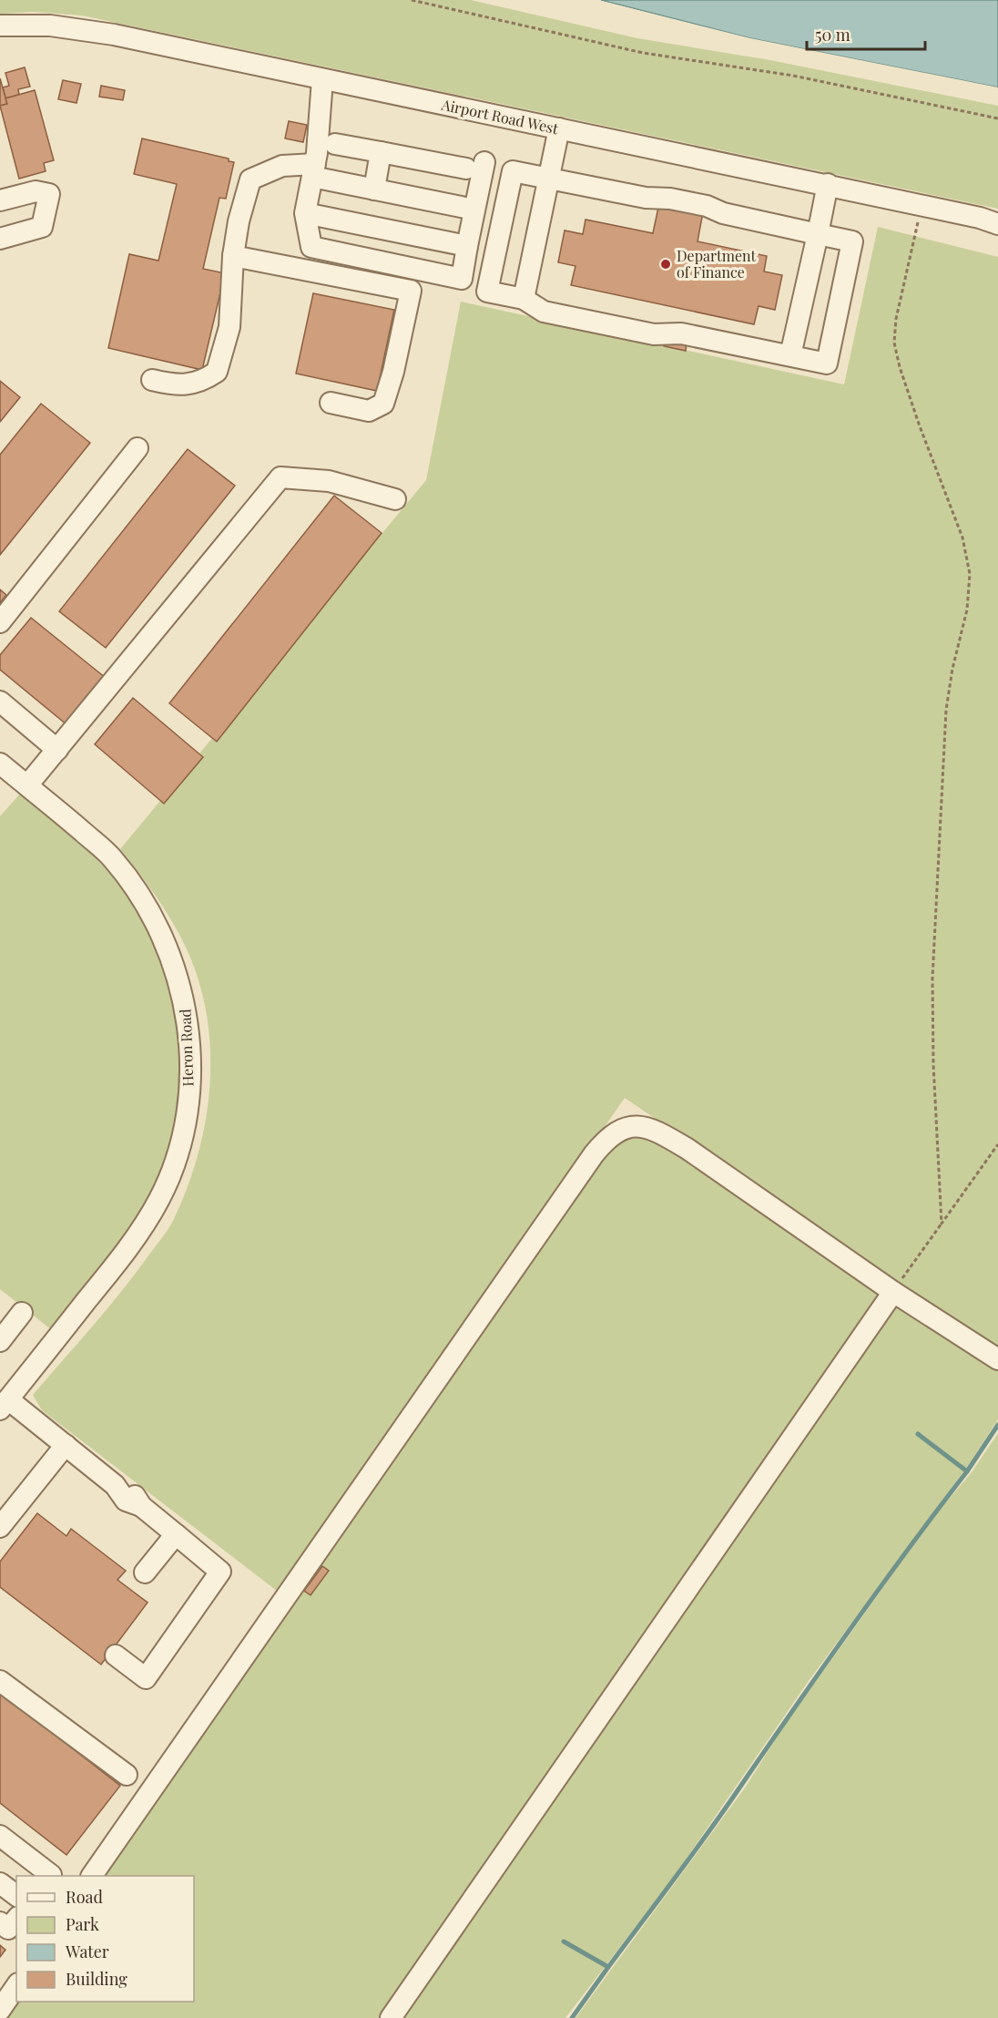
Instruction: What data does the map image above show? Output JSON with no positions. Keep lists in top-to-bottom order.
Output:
{
  "streets": {
    "street": ["Airport Road West", "Heron Road"]
  },
  "places": ["Department of Finance"],
  "legend": [
    "Road",
    "Park",
    "Water",
    "Building"
  ],
  "scale_bar": "50 m"
}
